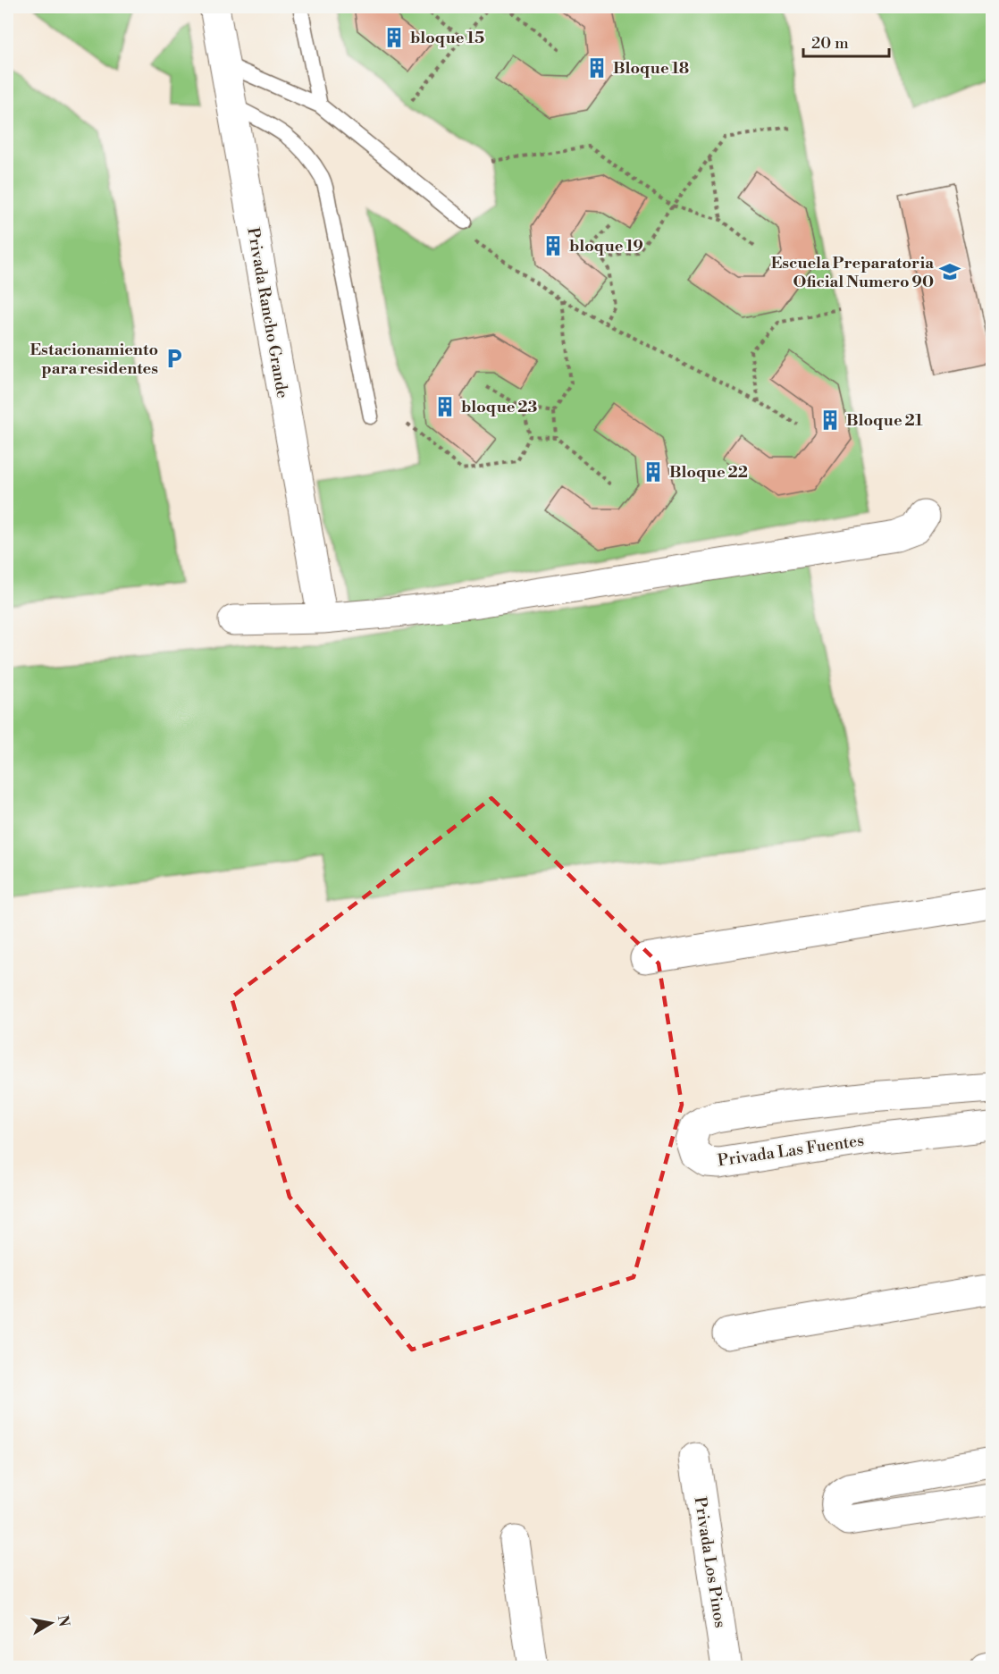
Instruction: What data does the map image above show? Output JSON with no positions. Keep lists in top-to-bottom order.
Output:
{
  "streets": {
    "street": ["Privada Rancho Grande", "Privada Las Fuentes", "Privada Los Pinos"]
  },
  "places": {
    "building": [
      "bloque 15",
      "Bloque 18",
      "bloque 19",
      "bloque 23",
      "Bloque 21",
      "Bloque 22"
    ],
    "school or university": ["Escuela Preparatoria Oficial Numero 90"],
    "parking": ["Estacionamiento para residentes"]
  },
  "scale_bar": "20 m",
  "north": "right"
}
